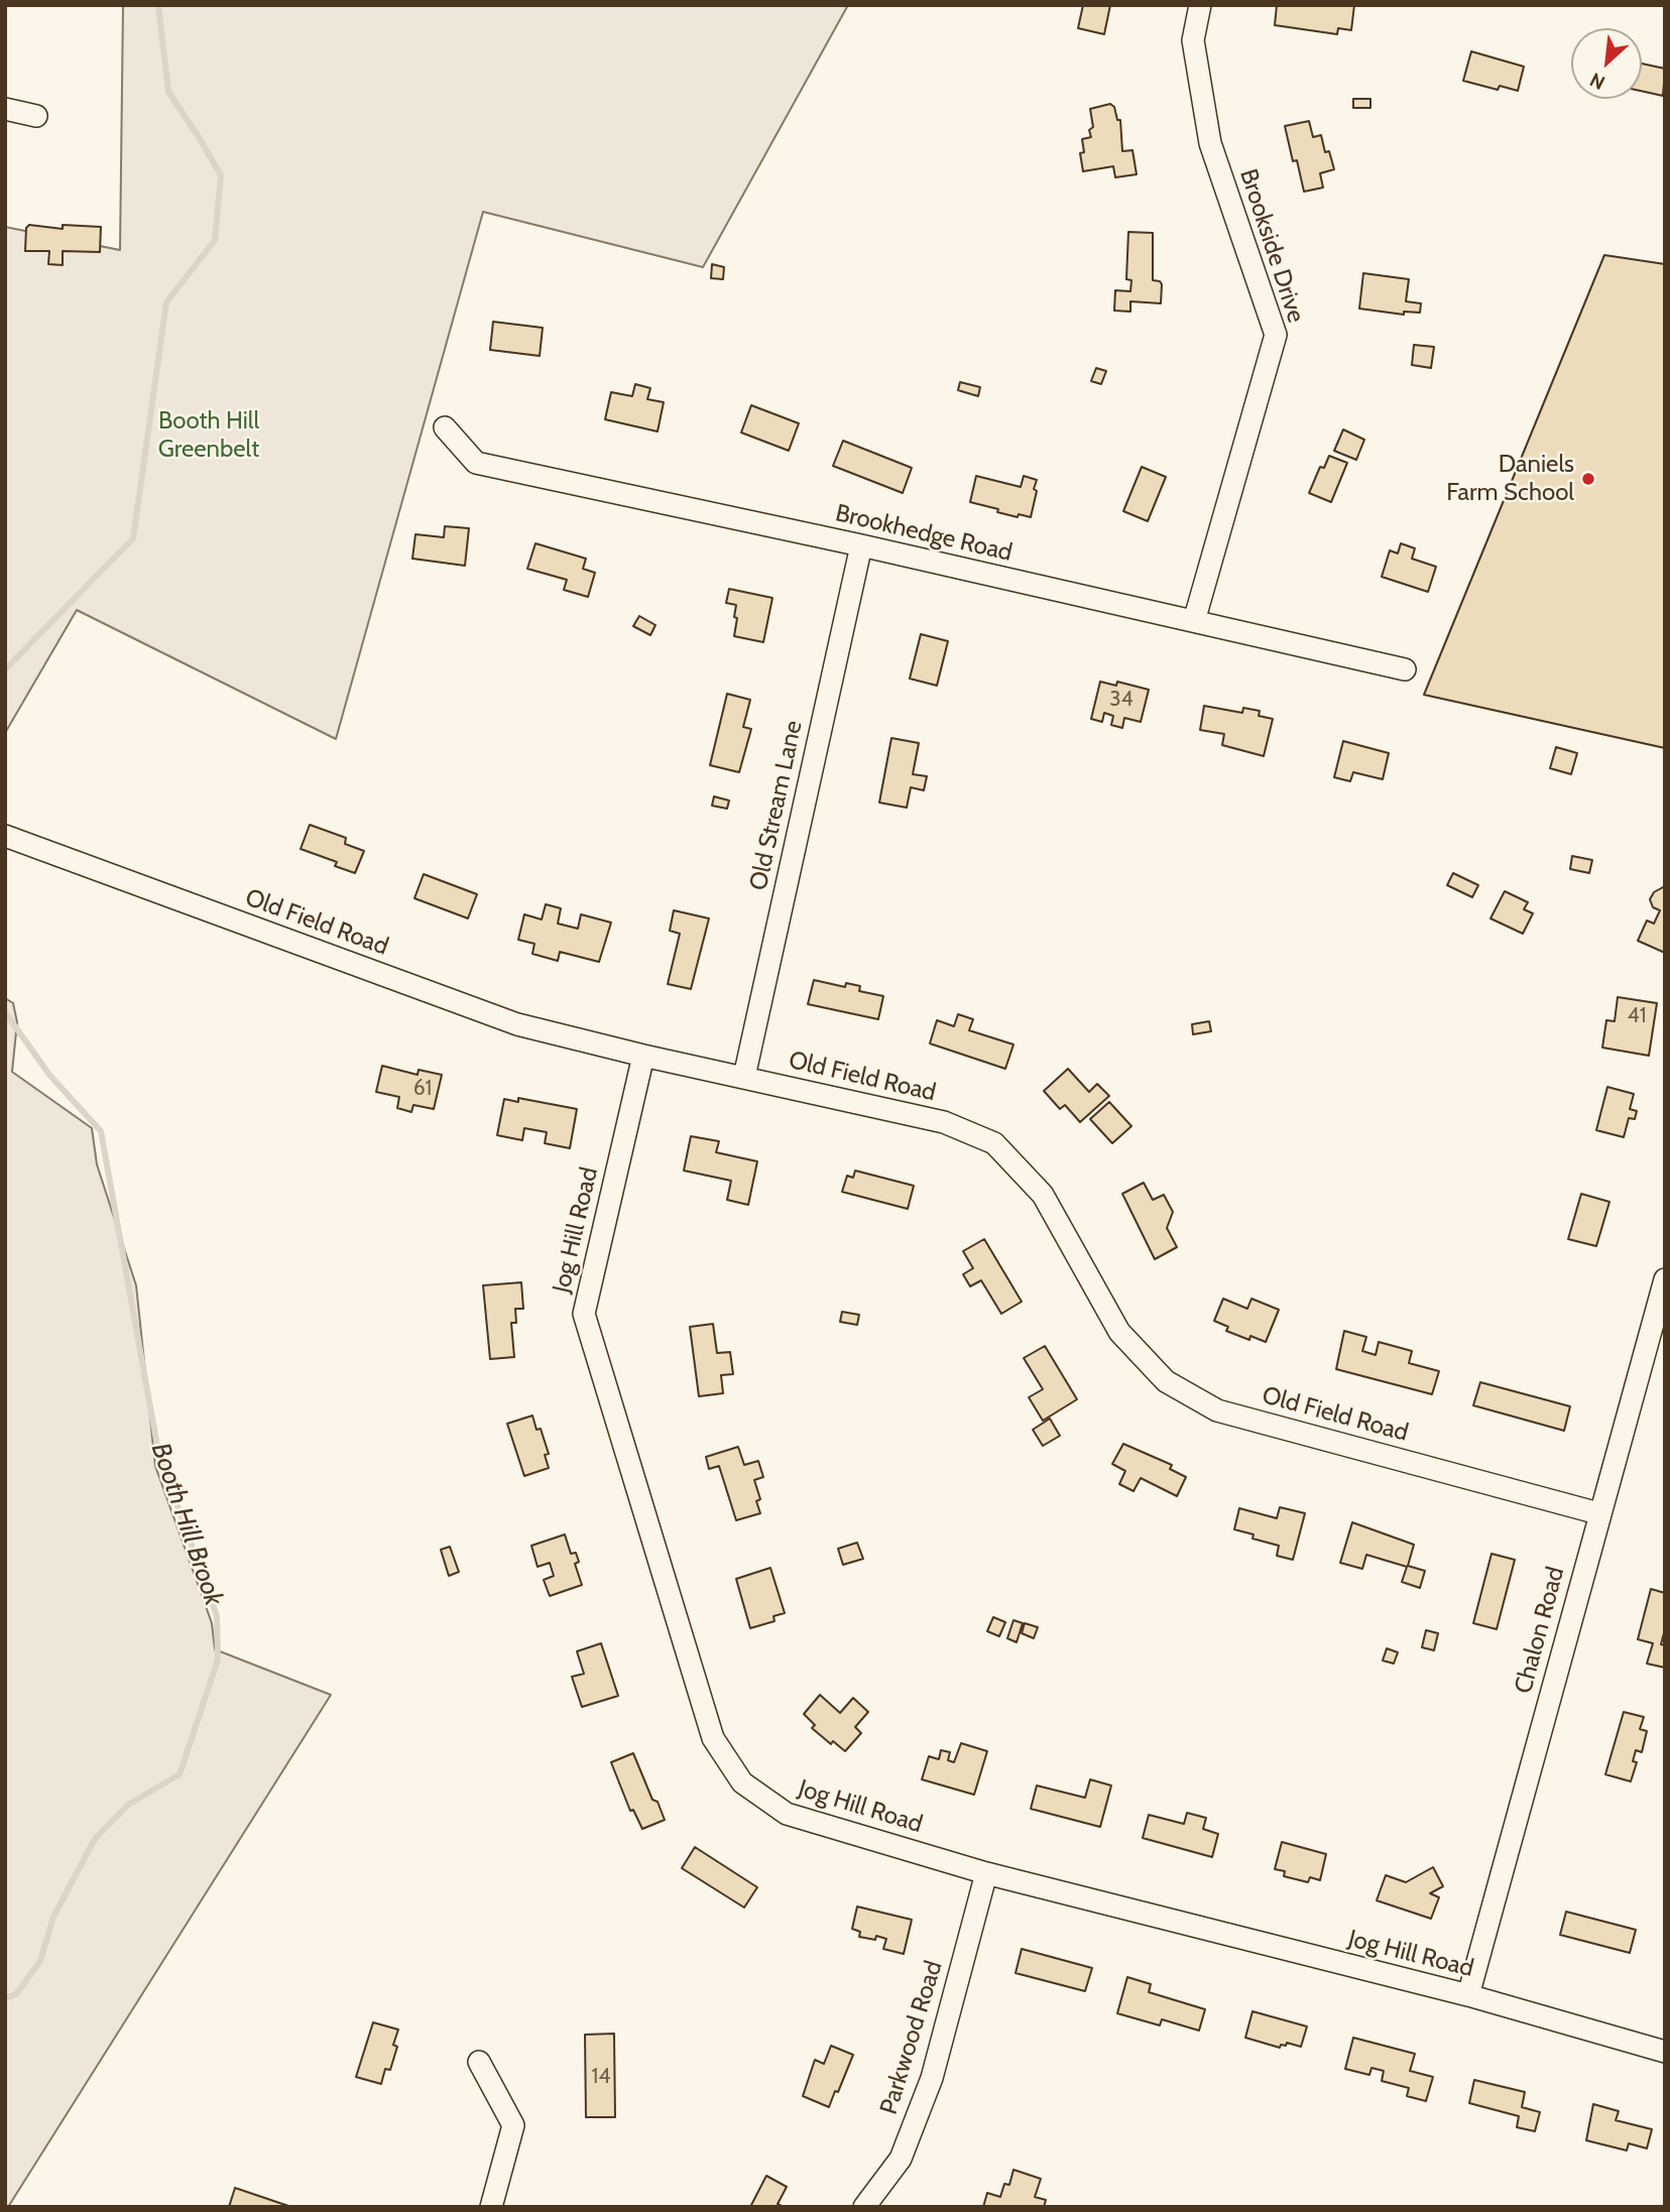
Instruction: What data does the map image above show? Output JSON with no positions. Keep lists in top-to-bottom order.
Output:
{
  "streets": {
    "street": [
      "Brookside Drive",
      "Brookhedge Road",
      "Old Stream Lane",
      "Old Field Road",
      "Jog Hill Road",
      "Chalon Road",
      "Parkwood Road"
    ]
  },
  "crossings": [
    ["Brookside Drive", "Brookhedge Road"],
    ["Brookhedge Road", "Old Stream Lane"],
    ["Old Stream Lane", "Old Field Road"],
    ["Old Field Road", "Jog Hill Road"],
    ["Old Field Road", "Chalon Road"],
    ["Jog Hill Road", "Chalon Road"],
    ["Jog Hill Road", "Parkwood Road"]
  ],
  "water": ["Booth Hill Brook"],
  "parks": ["Booth Hill Greenbelt"],
  "places": ["Daniels Farm School"],
  "house_numbers": [
    "34",
    "41",
    "61",
    "14"
  ],
  "north": "bottom left"
}
